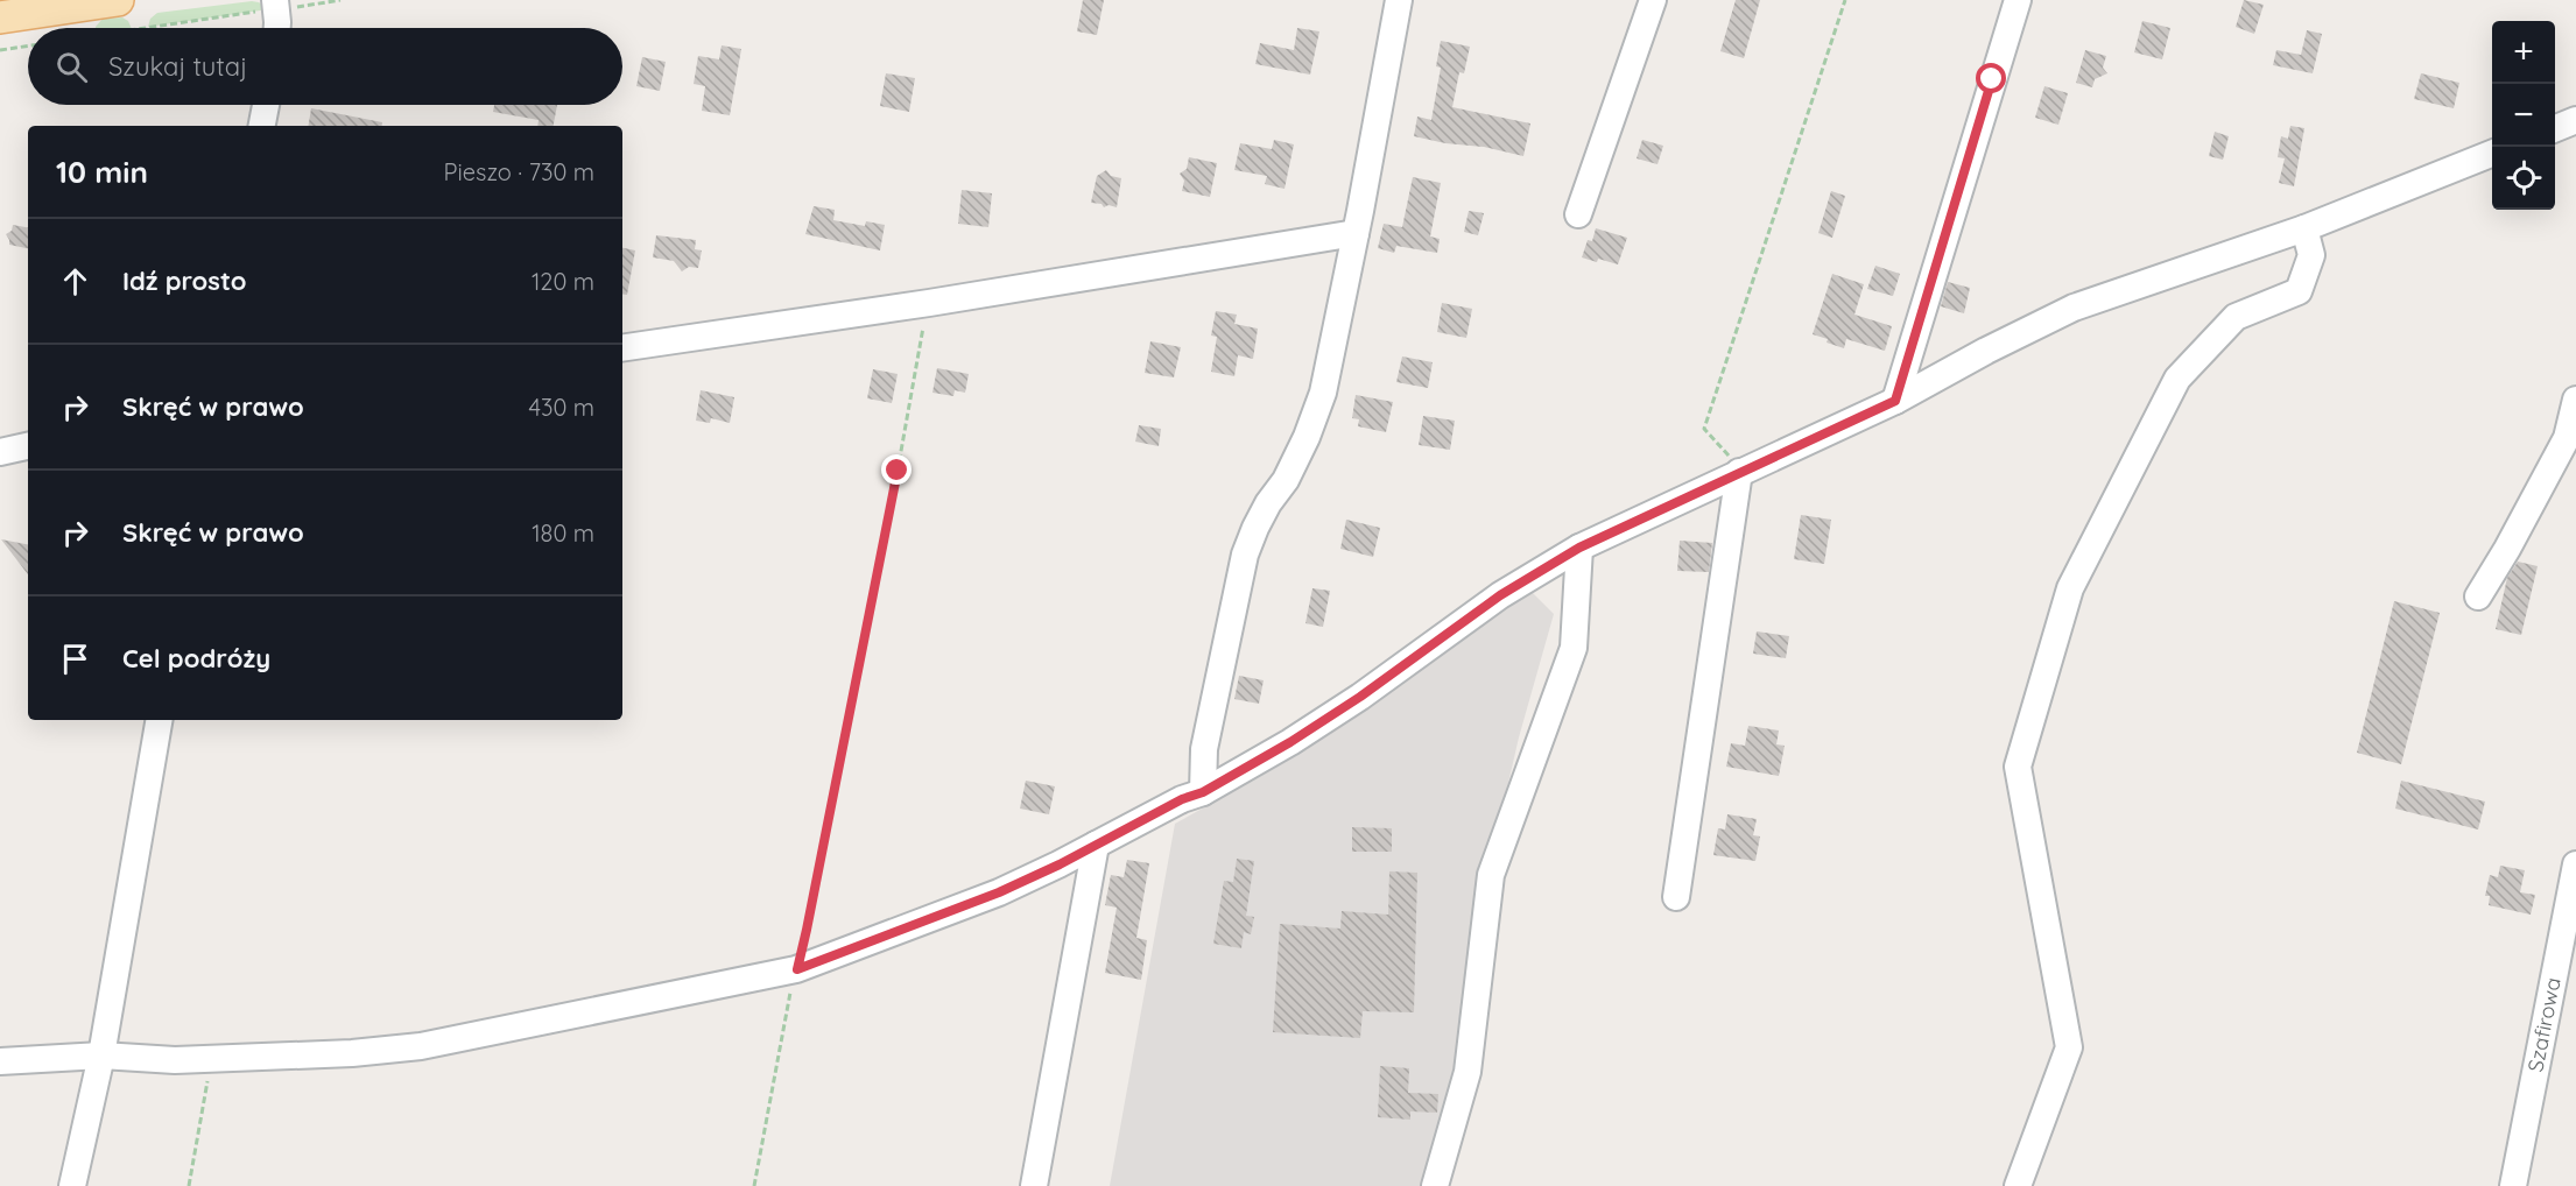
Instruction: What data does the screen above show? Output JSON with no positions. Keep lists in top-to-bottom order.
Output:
{
  "streets": {
    "street": ["Szafirowa"]
  },
  "page": {
    "map_buttons": ["+", "−"],
    "search": "Szukaj tutaj",
    "heading": ["10 min", "Pieszo · 730 m"],
    "list": [
      ["Idź prosto", "120 m"],
      ["Skręć w prawo", "430 m"],
      ["Skręć w prawo", "180 m"],
      "Cel podróży"
    ]
  }
}
